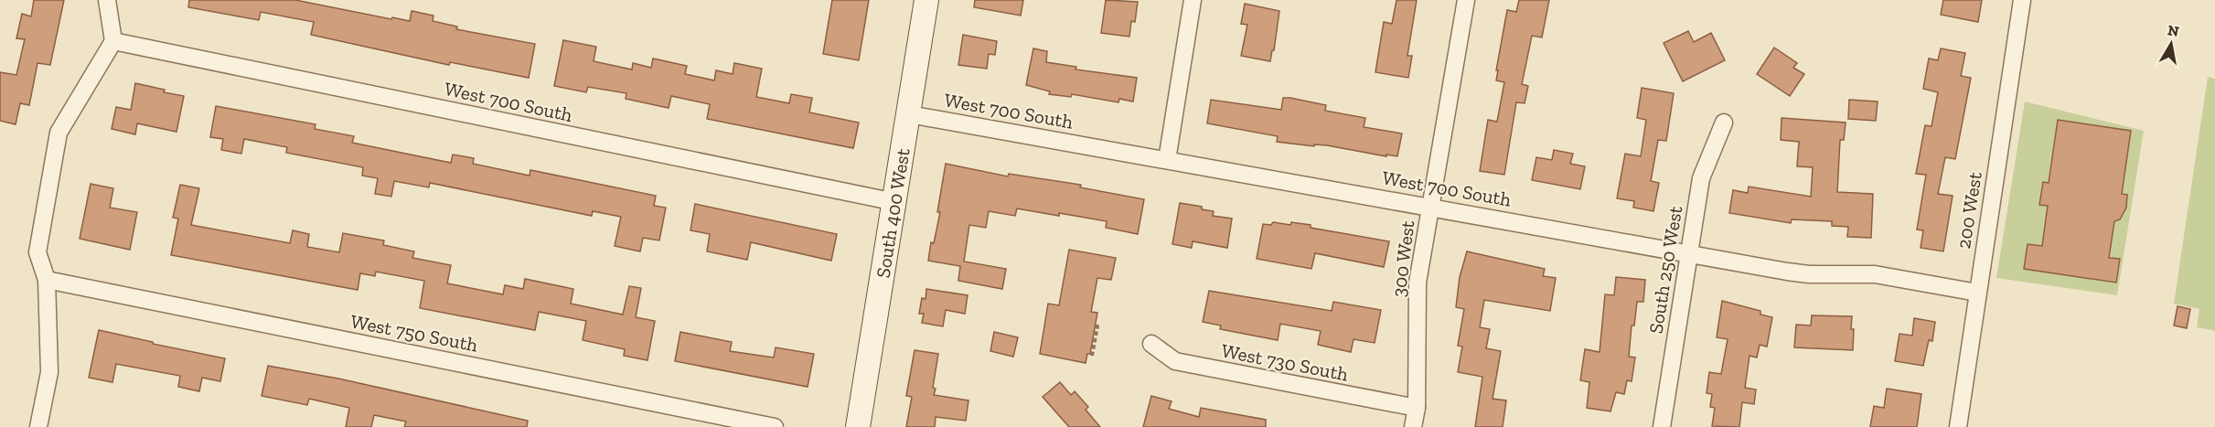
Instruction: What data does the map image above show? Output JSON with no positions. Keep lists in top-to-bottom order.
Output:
{
  "streets": {
    "main road": ["South 400 West"],
    "street": [
      "West 700 South",
      "200 West",
      "300 West",
      "South 250 West",
      "West 750 South",
      "West 730 South"
    ]
  },
  "crossings": [
    ["West 700 South", "200 West"],
    ["West 700 South", "South 400 West"],
    ["West 700 South", "300 West"],
    ["West 700 South", "South 250 West"],
    ["300 West", "West 730 South"]
  ],
  "north": "top"
}
